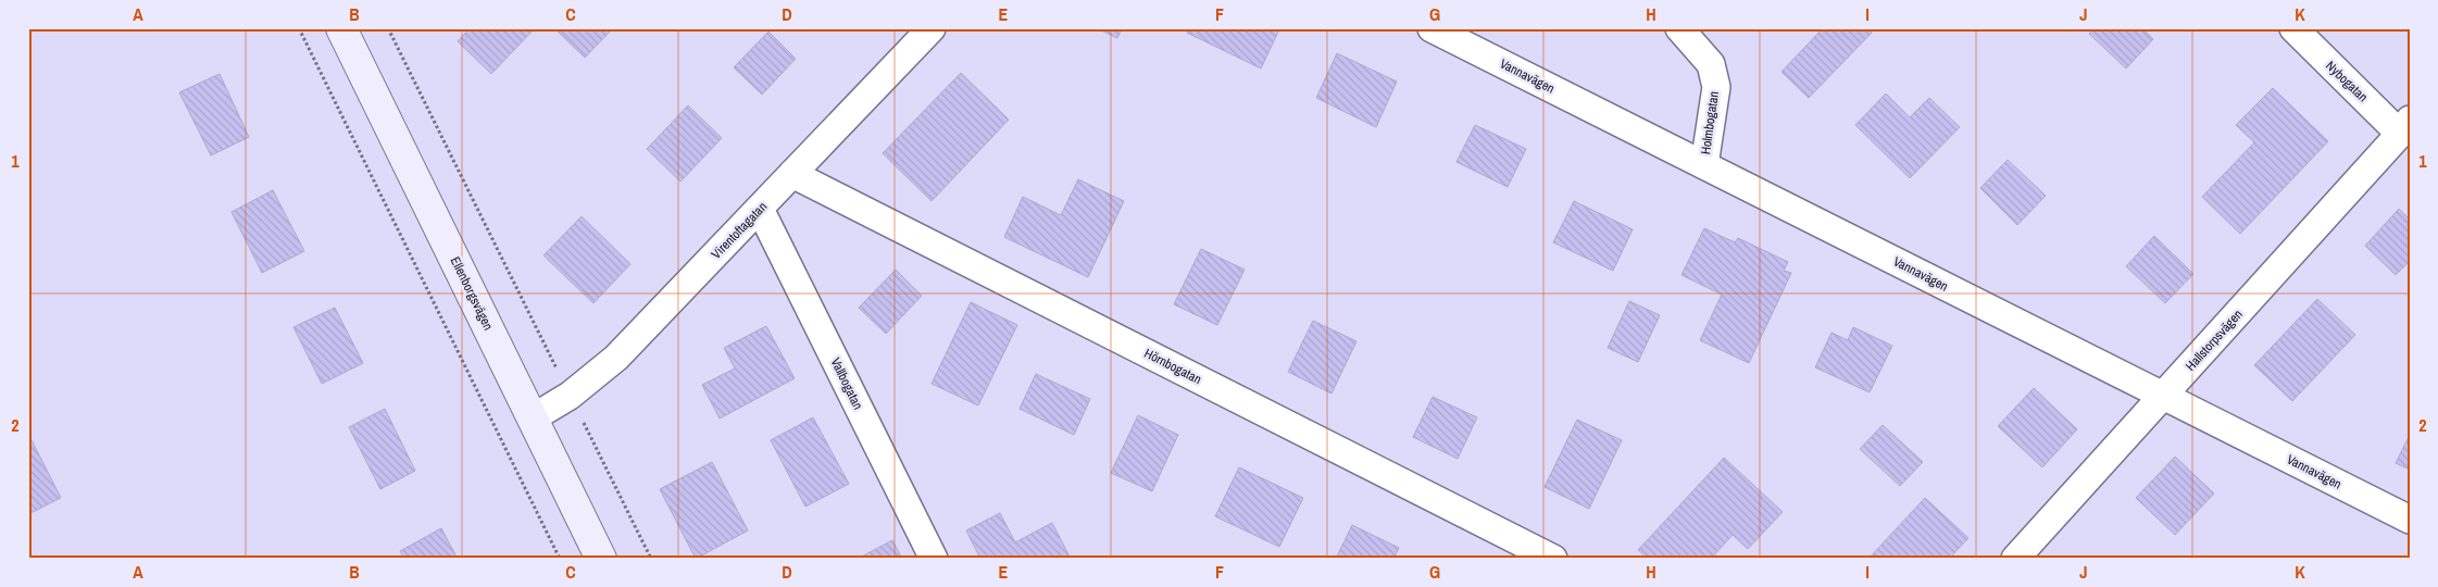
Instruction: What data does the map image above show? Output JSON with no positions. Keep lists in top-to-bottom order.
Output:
{
  "streets": {
    "street": [
      "Vannavägen",
      "Nybogatan",
      "Holmbogatan",
      "Virentoftagatan",
      "Ellenborgsvägen",
      "Hallstorpsvägen",
      "Hörnbogatan",
      "Vallbogatan"
    ]
  },
  "crossings": [
    ["Vannavägen", "Holmbogatan"],
    ["Vannavägen", "Hallstorpsvägen"],
    ["Nybogatan", "Hallstorpsvägen"],
    ["Virentoftagatan", "Ellenborgsvägen"],
    ["Virentoftagatan", "Hörnbogatan"],
    ["Virentoftagatan", "Vallbogatan"]
  ],
  "grid": {
    "columns": [
      "A",
      "B",
      "C",
      "D",
      "E",
      "F",
      "G",
      "H",
      "I",
      "J",
      "K"
    ],
    "rows": ["1", "2"]
  }
}
